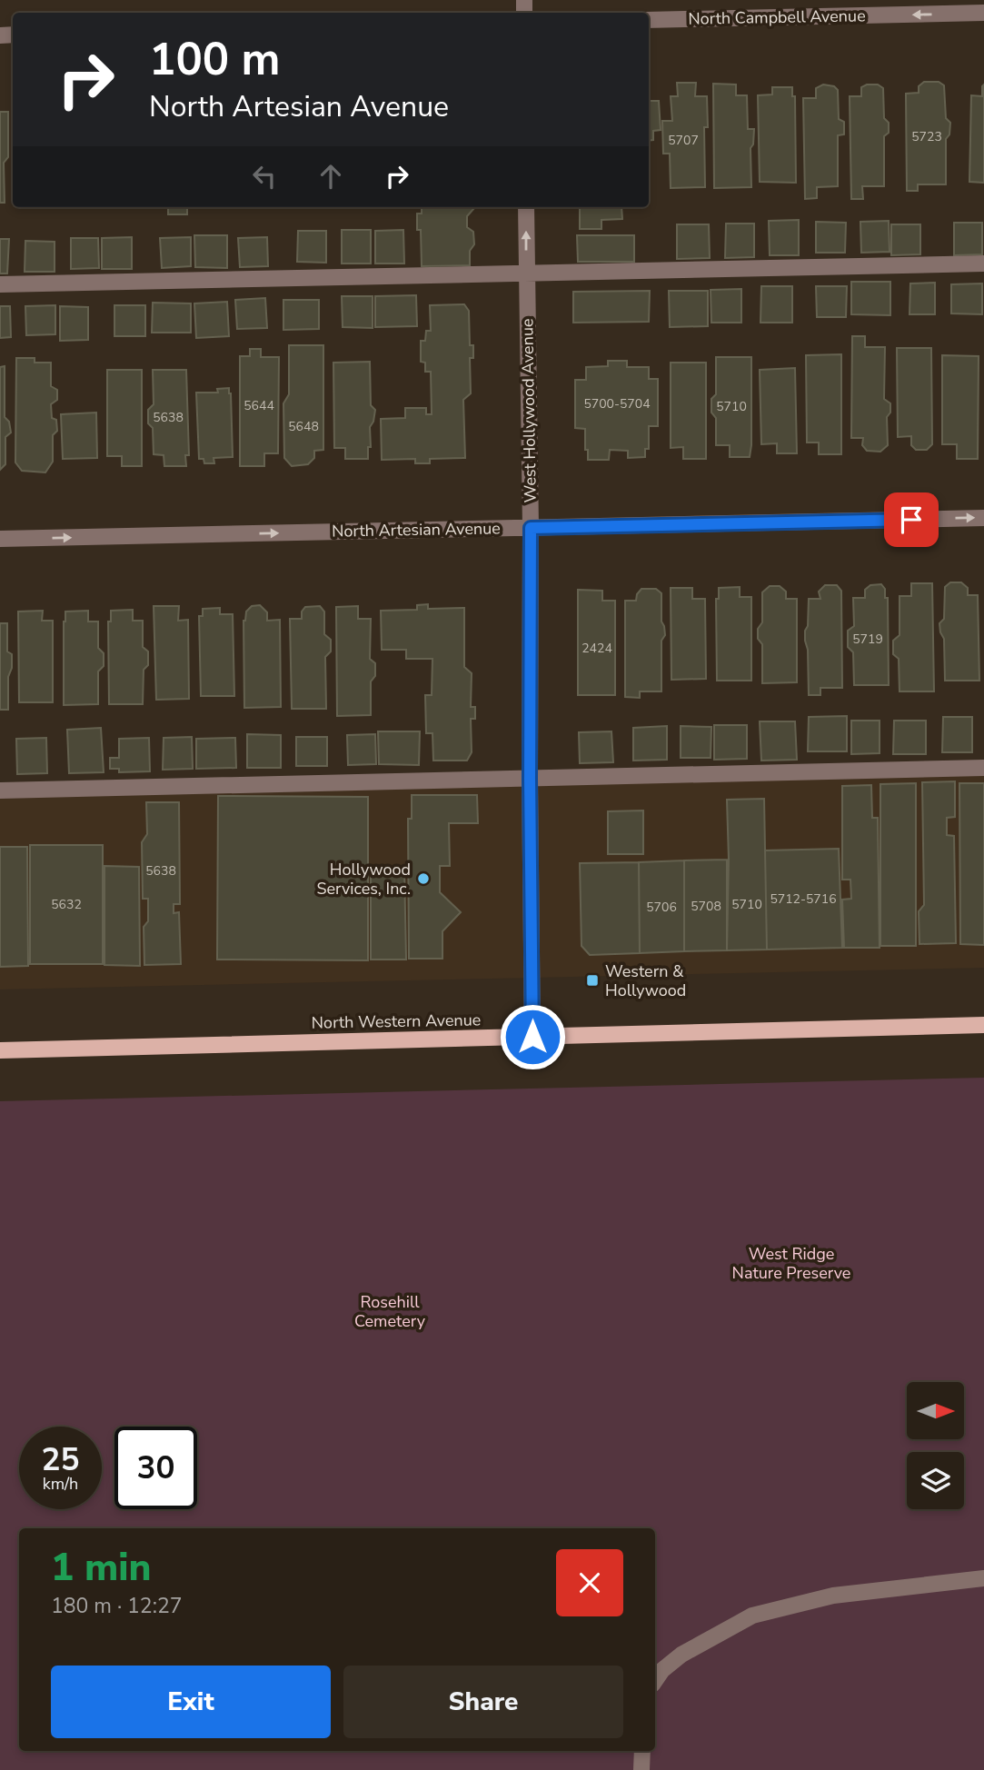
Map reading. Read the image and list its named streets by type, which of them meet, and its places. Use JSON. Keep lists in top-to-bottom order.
{
  "streets": {
    "main road": ["North Western Avenue"],
    "street": ["North Campbell Avenue", "West Hollywood Avenue", "North Artesian Avenue"]
  },
  "crossings": [
    ["West Hollywood Avenue", "North Artesian Avenue"],
    ["West Hollywood Avenue", "North Western Avenue"]
  ],
  "one_way": ["North Campbell Avenue", "North Artesian Avenue"],
  "parks": ["West Ridge Nature Preserve", "Rosehill Cemetery"],
  "places": {
    "other": ["Hollywood Services, Inc."],
    "transit": ["Western & Hollywood"]
  },
  "house_numbers": [
    "5723",
    "5707",
    "5700-5704",
    "5644",
    "5710",
    "5638",
    "5648",
    "5719",
    "2424",
    "5638",
    "5712-5716",
    "5632",
    "5710",
    "5708",
    "5706"
  ],
  "north": "right",
  "page": {
    "turn": ["100 m", "North Artesian Avenue"],
    "speed": "25 km/h",
    "limit": "30",
    "heading": ["1 min", "180 m · 12:27"],
    "buttons": ["Exit", "Share"]
  }
}
